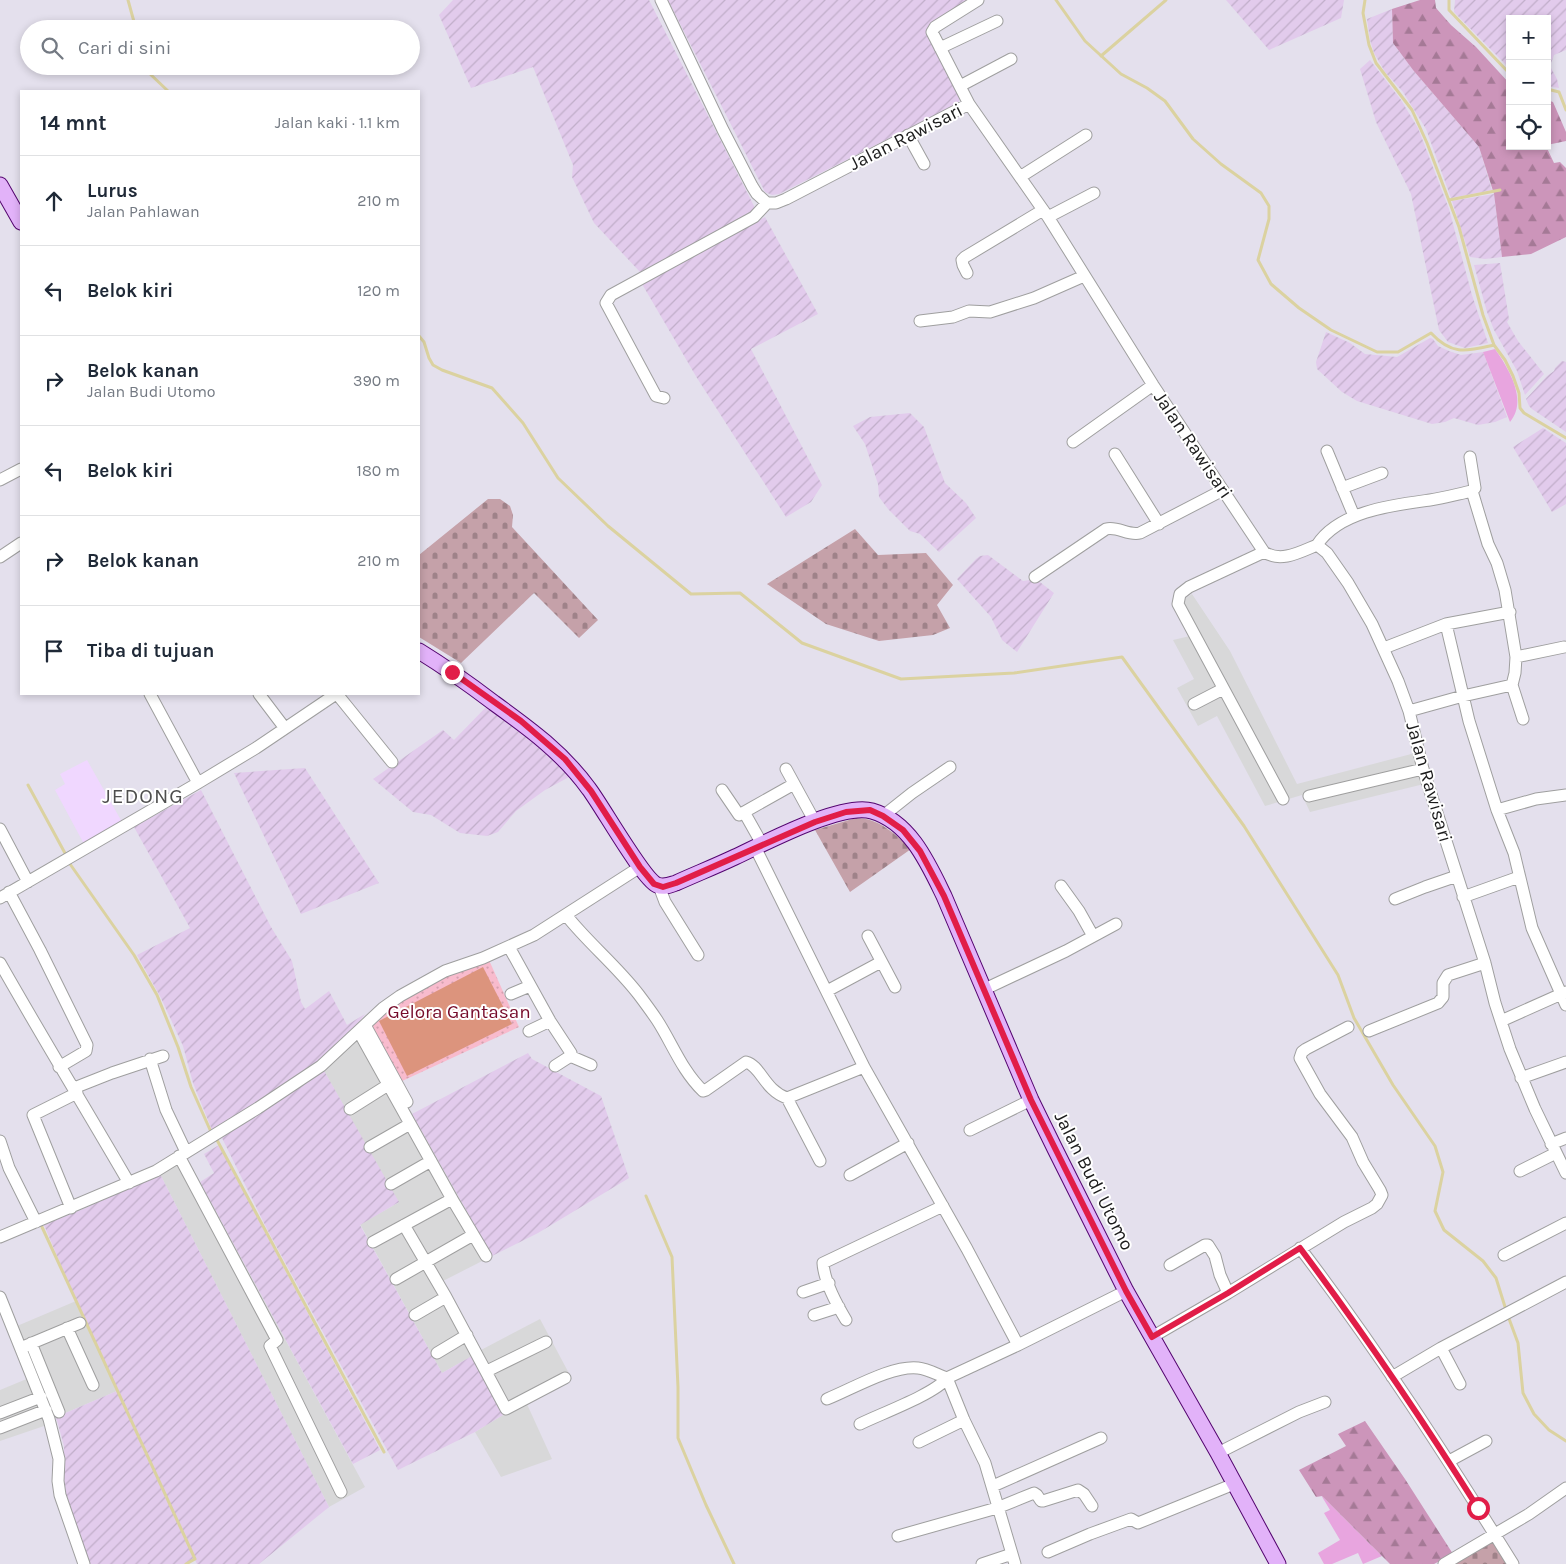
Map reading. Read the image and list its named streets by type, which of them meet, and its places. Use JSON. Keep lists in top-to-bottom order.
{
  "streets": {
    "street": ["Jalan Rawisari", "Jalan Budi Utomo"]
  },
  "districts": ["JEDONG"],
  "parks": ["Gelora Gantasan"],
  "page": {
    "map_buttons": ["+", "−"],
    "search": "Cari di sini",
    "heading": ["14 mnt", "Jalan kaki · 1.1 km"],
    "list": [
      ["Lurus", "Jalan Pahlawan", "210 m"],
      ["Belok kiri", "120 m"],
      ["Belok kanan", "Jalan Budi Utomo", "390 m"],
      ["Belok kiri", "180 m"],
      ["Belok kanan", "210 m"],
      "Tiba di tujuan"
    ]
  }
}
